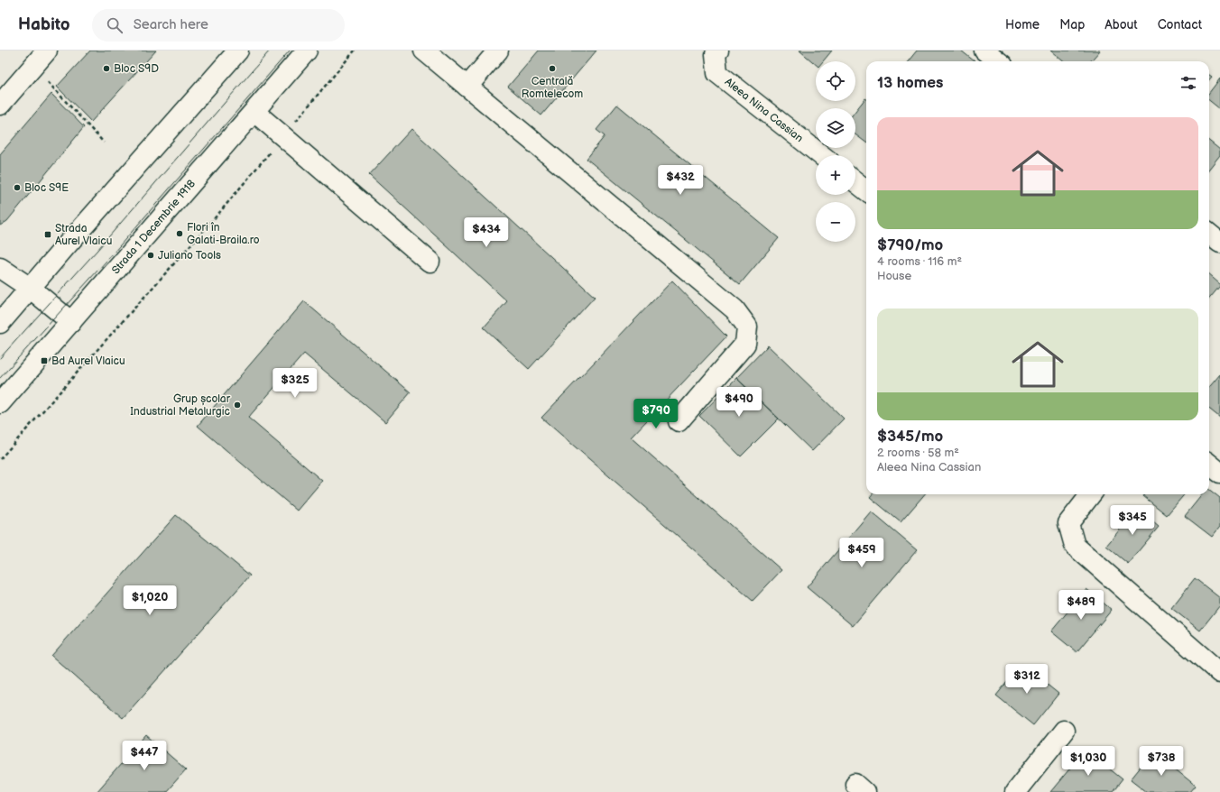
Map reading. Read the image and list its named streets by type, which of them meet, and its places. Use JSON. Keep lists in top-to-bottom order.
{
  "streets": {
    "main road": ["Aleea Nina Cassian", "Strada 1 Decembrie 1918"]
  },
  "places": {
    "other": [
      "Bloc S9D",
      "Centrală Romtelecom",
      "Bloc S9E",
      "Flori în Galati-Braila.ro",
      "Juliano Tools",
      "Grup școlar Industrial Metalurgic"
    ],
    "transit": ["Strada Aurel Vlaicu", "Bd Aurel Vlaicu"]
  },
  "page": {
    "header": "Habito",
    "search": "Search here",
    "nav": [
      "Home",
      "Map",
      "About",
      "Contact"
    ],
    "map_buttons": ["+", "−"],
    "heading": "13 homes",
    "list": [
      {
        "name": "$790/mo",
        "note": "4 rooms · 116 m² · House"
      },
      {
        "name": "$345/mo",
        "note": "2 rooms · 58 m² · Aleea Nina Cassian"
      }
    ],
    "price": [
      "$432",
      "$434",
      "$325",
      "$490",
      "$790",
      "$345",
      "$459",
      "$1,020",
      "$489",
      "$312",
      "$447",
      "$1,030",
      "$738"
    ]
  }
}
